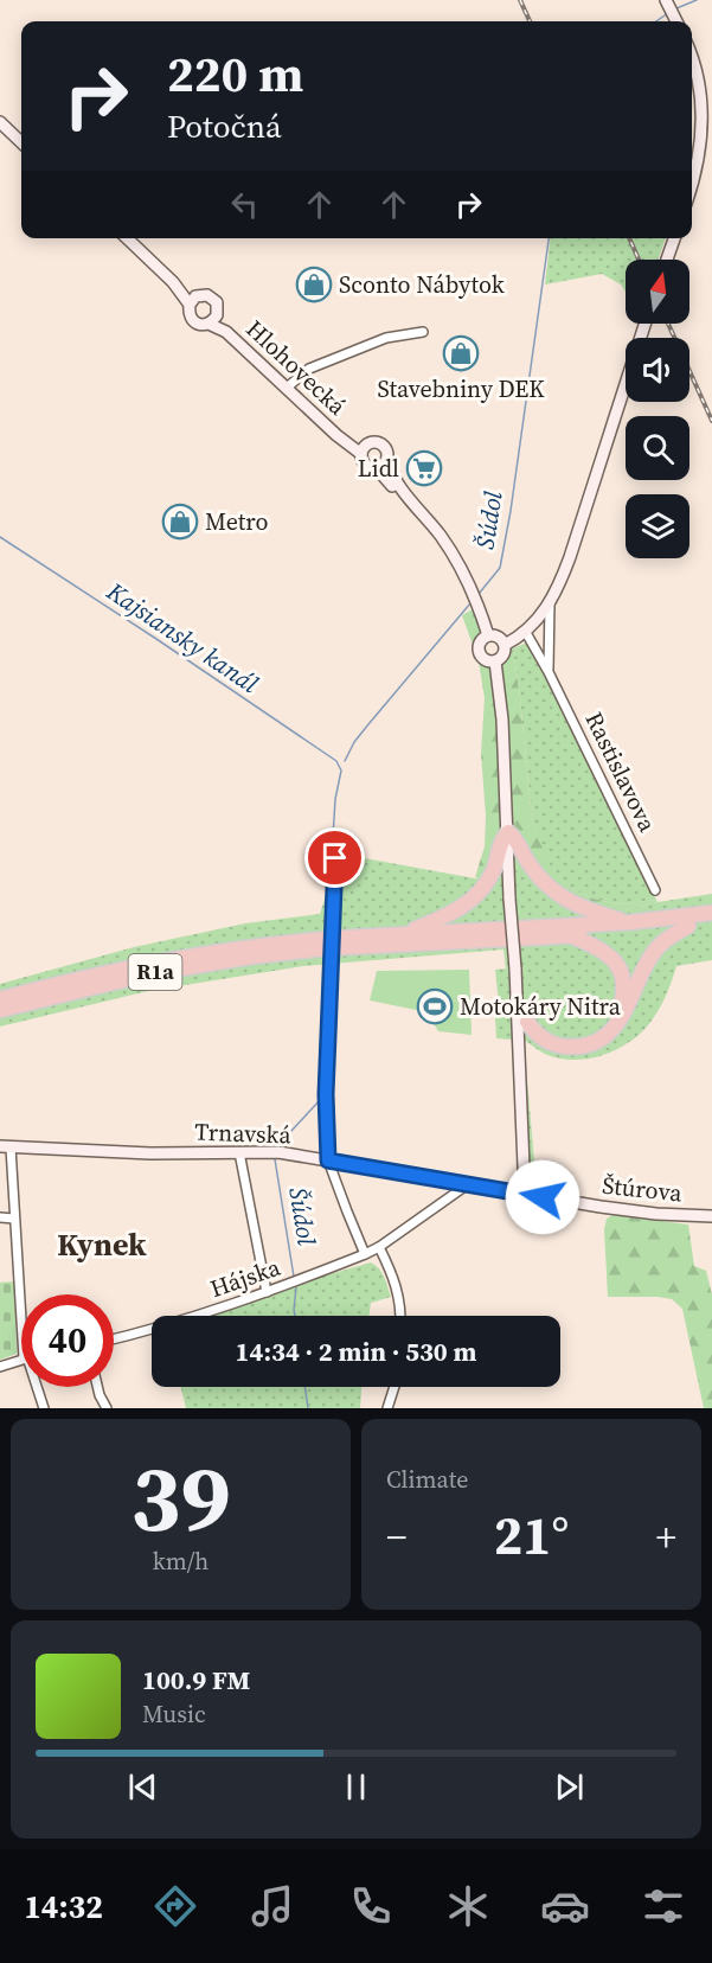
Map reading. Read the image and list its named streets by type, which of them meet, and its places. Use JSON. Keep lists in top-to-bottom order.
{
  "streets": {
    "highway": ["R1a"],
    "street": [
      "Hlohovecká",
      "Rastislavova",
      "Trnavská",
      "Štúrova",
      "Hájska"
    ]
  },
  "crossings": [
    ["Trnavská", "Štúrova"],
    ["Trnavská", "Hájska"]
  ],
  "districts": ["Kynek"],
  "water": ["Šúdol", "Kajsiansky kanál"],
  "places": {
    "shop": ["Sconto Nábytok", "Stavebniny DEK", "Metro"],
    "supermarket": ["Lidl"],
    "sports": ["Motokáry Nitra"]
  },
  "north": "top",
  "page": {
    "turn": ["220 m", "Potočná"],
    "limit": "40",
    "trip": "14:34 · 2 min · 530 m",
    "tile": [
      ["39", "km/h"],
      "Climate"
    ],
    "heat": ["−", "21°", "+"],
    "song": ["100.9 FM", "Music"],
    "tabs": "14:32"
  }
}
